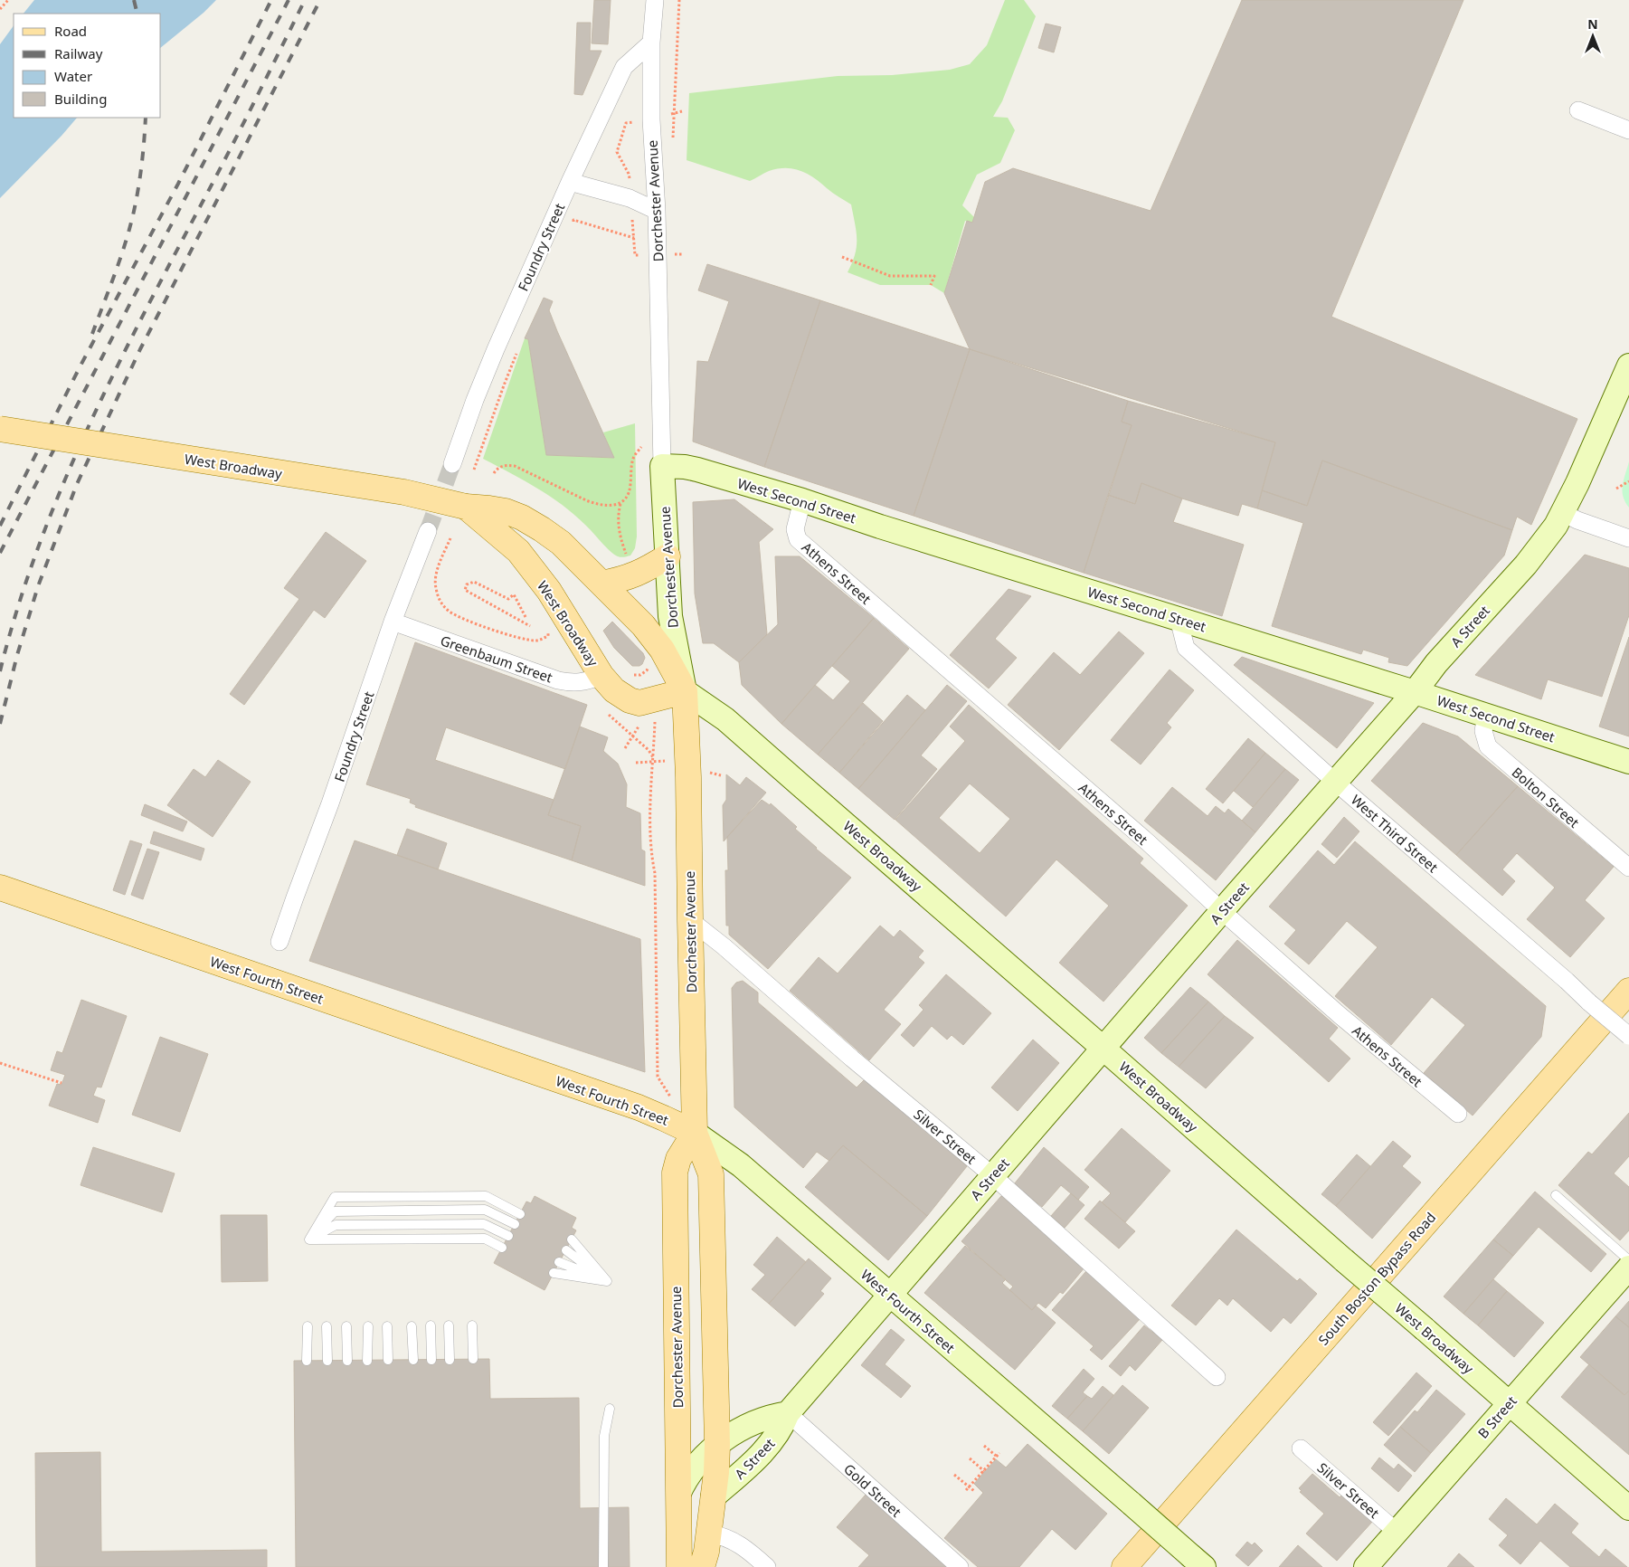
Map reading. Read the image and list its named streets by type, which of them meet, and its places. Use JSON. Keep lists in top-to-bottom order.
{
  "streets": {
    "main road": [
      "Dorchester Avenue",
      "West Broadway",
      "West Second Street",
      "A Street",
      "West Fourth Street",
      "South Boston Bypass Road",
      "B Street"
    ],
    "street": [
      "Foundry Street",
      "Athens Street",
      "Greenbaum Street",
      "Bolton Street",
      "West Third Street",
      "Silver Street",
      "Gold Street"
    ]
  },
  "crossings": [
    ["Dorchester Avenue", "Foundry Street"],
    ["Dorchester Avenue", "West Broadway"],
    ["Dorchester Avenue", "West Second Street"],
    ["Dorchester Avenue", "A Street"],
    ["Dorchester Avenue", "West Fourth Street"],
    ["Dorchester Avenue", "Silver Street"],
    ["Foundry Street", "Greenbaum Street"],
    ["West Broadway", "A Street"],
    ["West Broadway", "Greenbaum Street"],
    ["West Broadway", "B Street"],
    ["West Second Street", "Athens Street"],
    ["West Second Street", "A Street"],
    ["West Second Street", "Bolton Street"],
    ["West Second Street", "West Third Street"],
    ["Athens Street", "A Street"],
    ["A Street", "West Third Street"],
    ["A Street", "West Fourth Street"],
    ["A Street", "Silver Street"],
    ["A Street", "Gold Street"],
    ["Silver Street", "B Street"]
  ],
  "legend": [
    "Road",
    "Railway",
    "Water",
    "Building"
  ],
  "north": "top"
}
